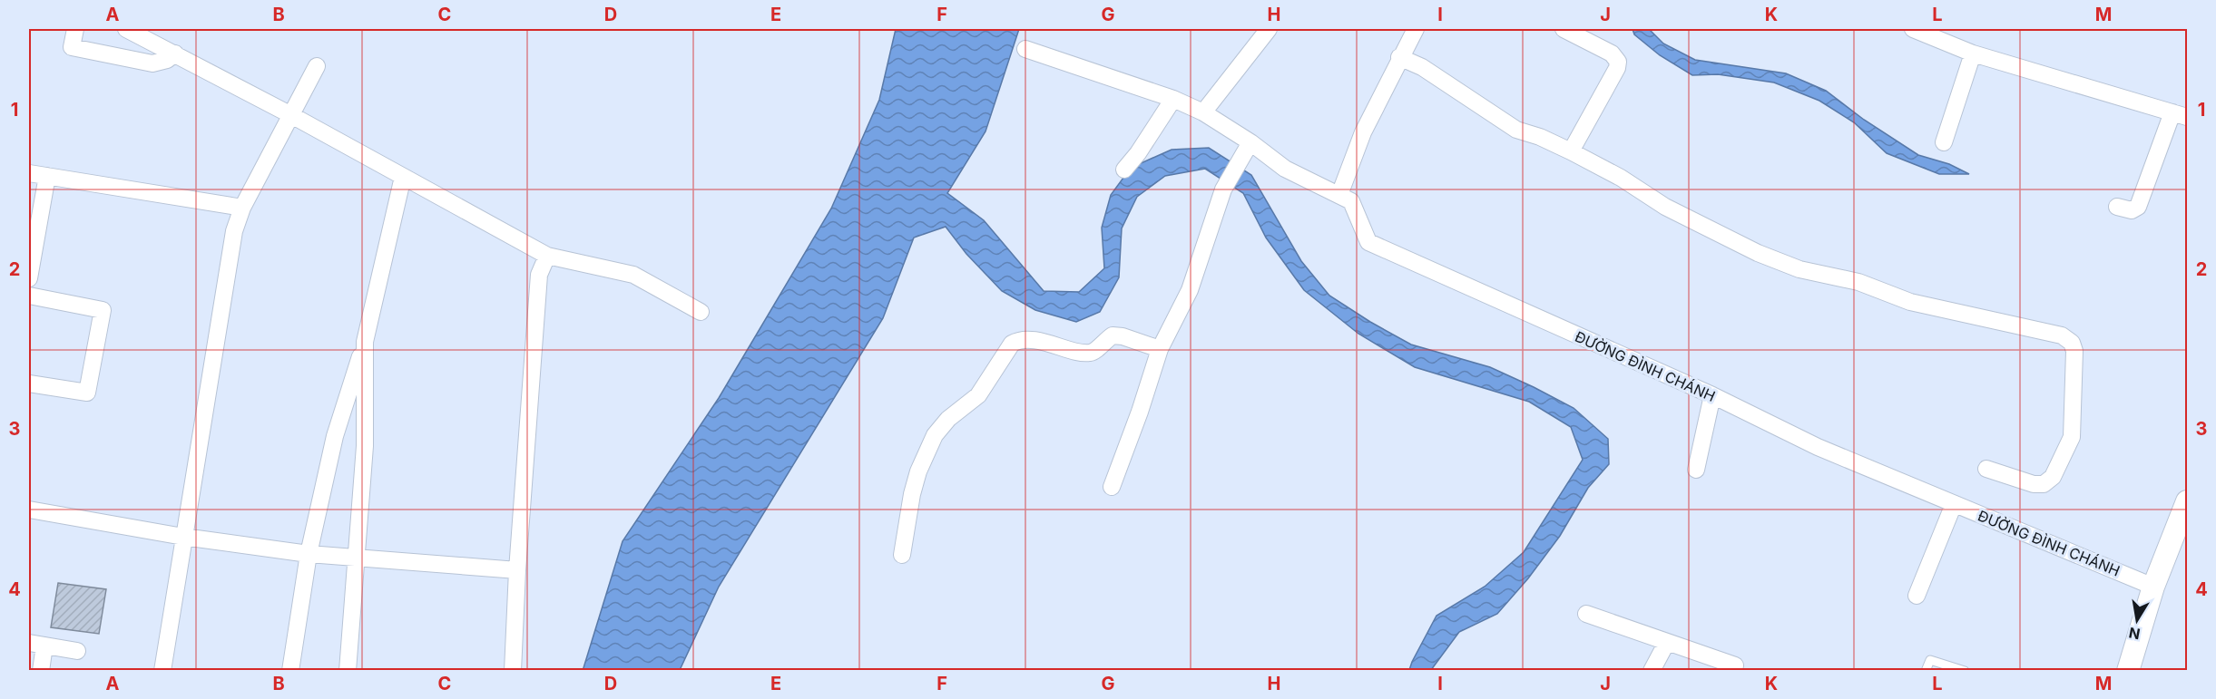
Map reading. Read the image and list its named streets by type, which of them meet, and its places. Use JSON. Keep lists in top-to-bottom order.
{
  "streets": {
    "street": ["ĐƯỜNG ĐÌNH CHÁNH"]
  },
  "north": "bottom",
  "grid": {
    "columns": [
      "A",
      "B",
      "C",
      "D",
      "E",
      "F",
      "G",
      "H",
      "I",
      "J",
      "K",
      "L",
      "M"
    ],
    "rows": [
      "1",
      "2",
      "3",
      "4"
    ]
  }
}
